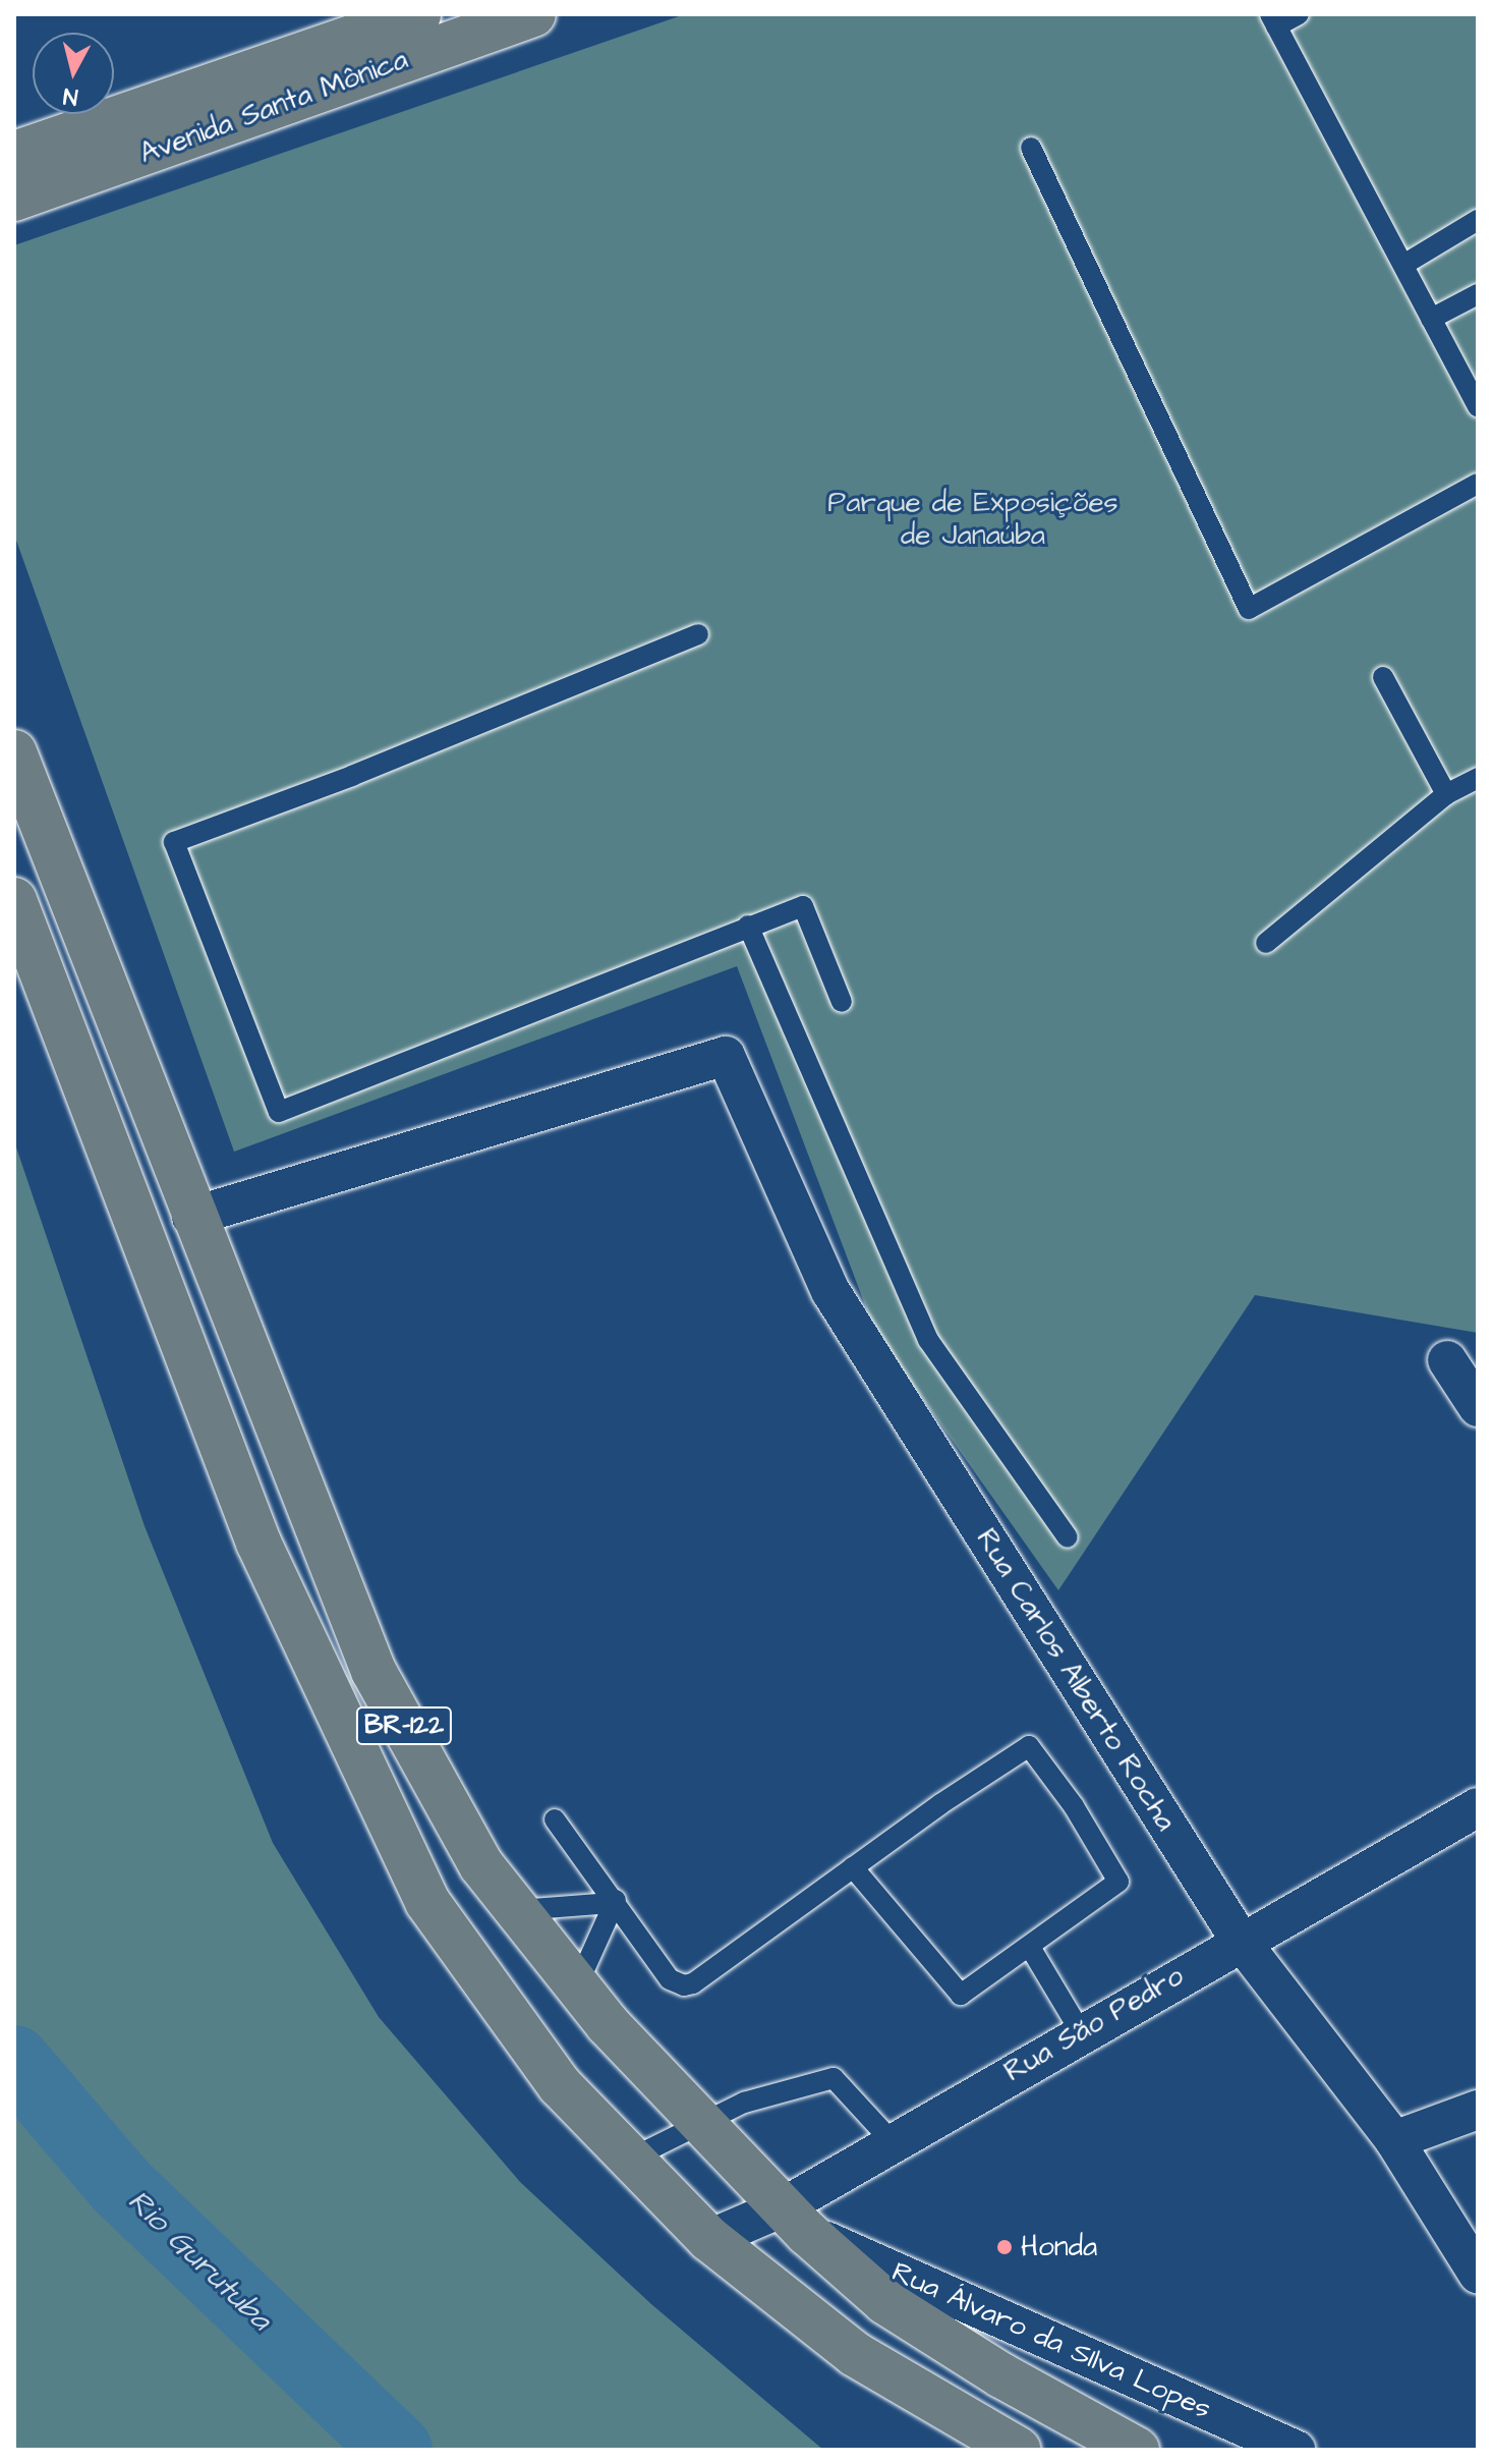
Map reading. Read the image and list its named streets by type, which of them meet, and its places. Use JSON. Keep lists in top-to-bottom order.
{
  "streets": {
    "main road": ["Avenida Santa Mônica", "BR-122"],
    "street": ["Rua Carlos Alberto Rocha", "Rua São Pedro", "Rua Álvaro da SIlva Lopes"]
  },
  "crossings": [
    ["Rua Carlos Alberto Rocha", "BR-122"],
    ["Rua Carlos Alberto Rocha", "Rua São Pedro"],
    ["BR-122", "Rua São Pedro"],
    ["BR-122", "Rua Álvaro da SIlva Lopes"],
    ["Rua São Pedro", "Rua Álvaro da SIlva Lopes"]
  ],
  "water": ["Rio Gurutuba"],
  "parks": ["Parque de Exposições de Janaúba"],
  "places": ["Honda"],
  "north": "bottom"
}
